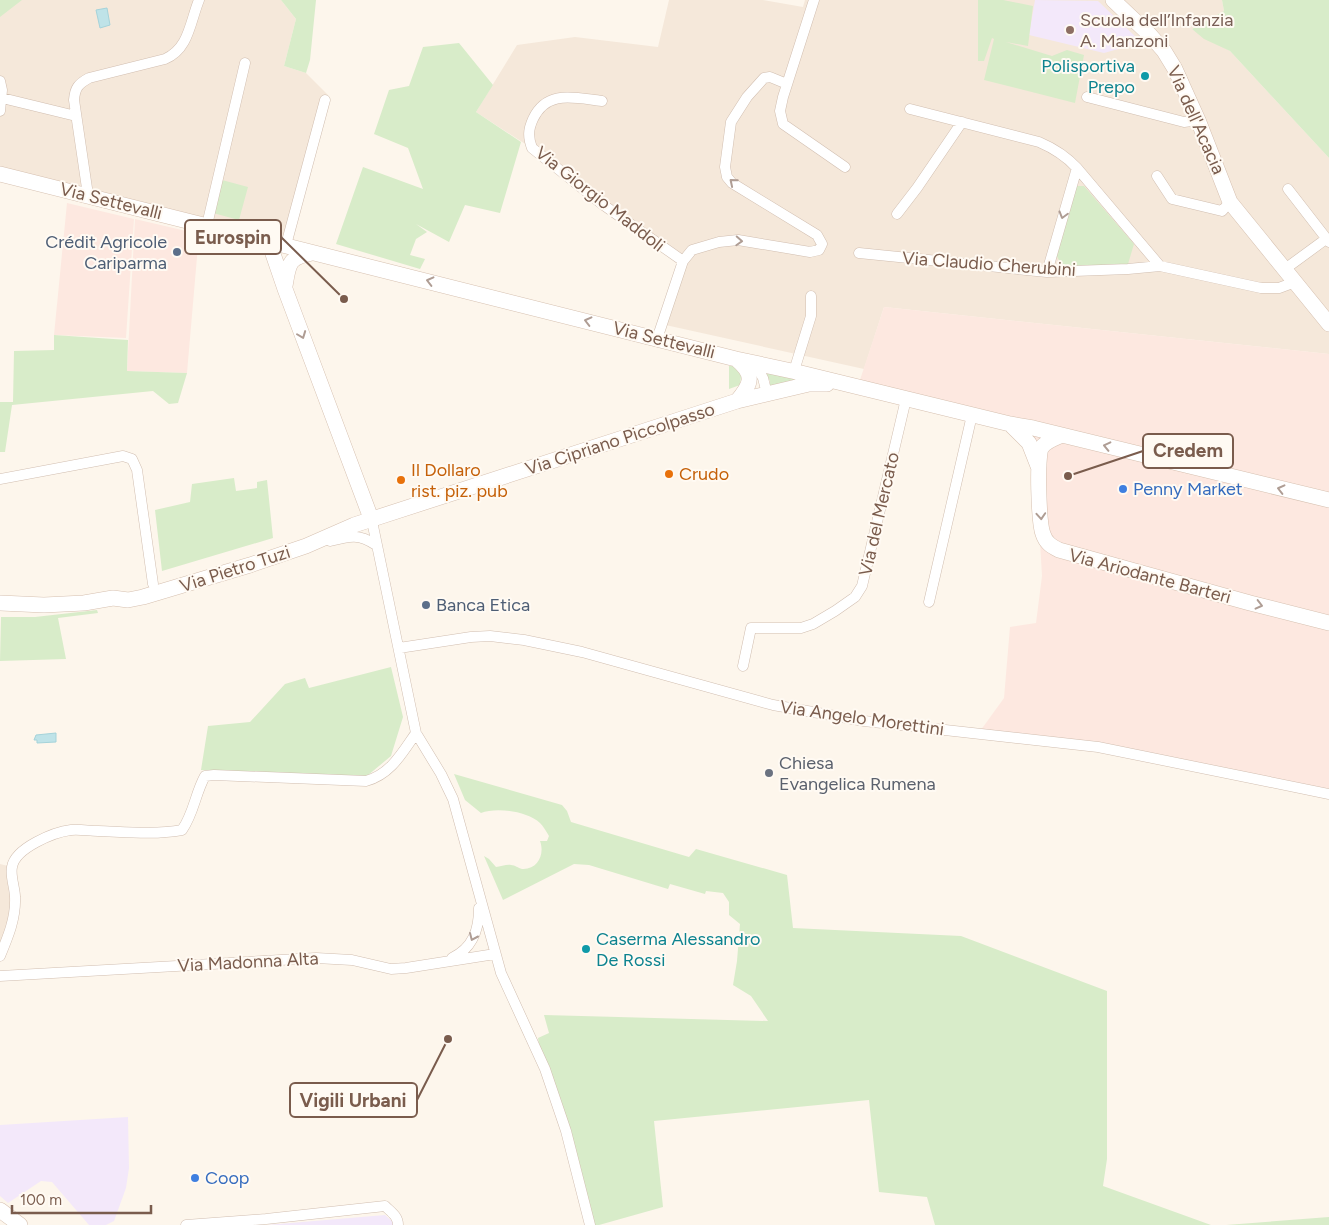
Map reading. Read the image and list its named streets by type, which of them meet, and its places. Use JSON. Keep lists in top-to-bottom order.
{
  "streets": {
    "main road": [
      "Via dell'Acacia",
      "Via Settevalli",
      "Via Cipriano Piccolpasso",
      "Via Pietro Tuzi",
      "Via Ariodante Barteri"
    ],
    "street": [
      "Via Giorgio Maddoli",
      "Via Claudio Cherubini",
      "Via del Mercato",
      "Via Angelo Morettini",
      "Via Madonna Alta"
    ]
  },
  "crossings": [
    ["Via dell'Acacia", "Via Claudio Cherubini"],
    ["Via Settevalli", "Via Cipriano Piccolpasso"],
    ["Via Settevalli", "Via del Mercato"],
    ["Via Cipriano Piccolpasso", "Via Pietro Tuzi"]
  ],
  "one_way": ["Via Settevalli", "Via Ariodante Barteri"],
  "places": [
    "Scuola dell’Infanzia A. Manzoni",
    "Polisportiva Prepo",
    "Crédit Agricole Cariparma",
    "Eurospin",
    "Crudo",
    "Credem",
    "Il Dollaro rist. piz. pub",
    "Penny Market",
    "Banca Etica",
    "Chiesa Evangelica Rumena",
    "Caserma Alessandro De Rossi",
    "Vigili Urbani",
    "Coop"
  ],
  "scale_bar": "100 m"
}
